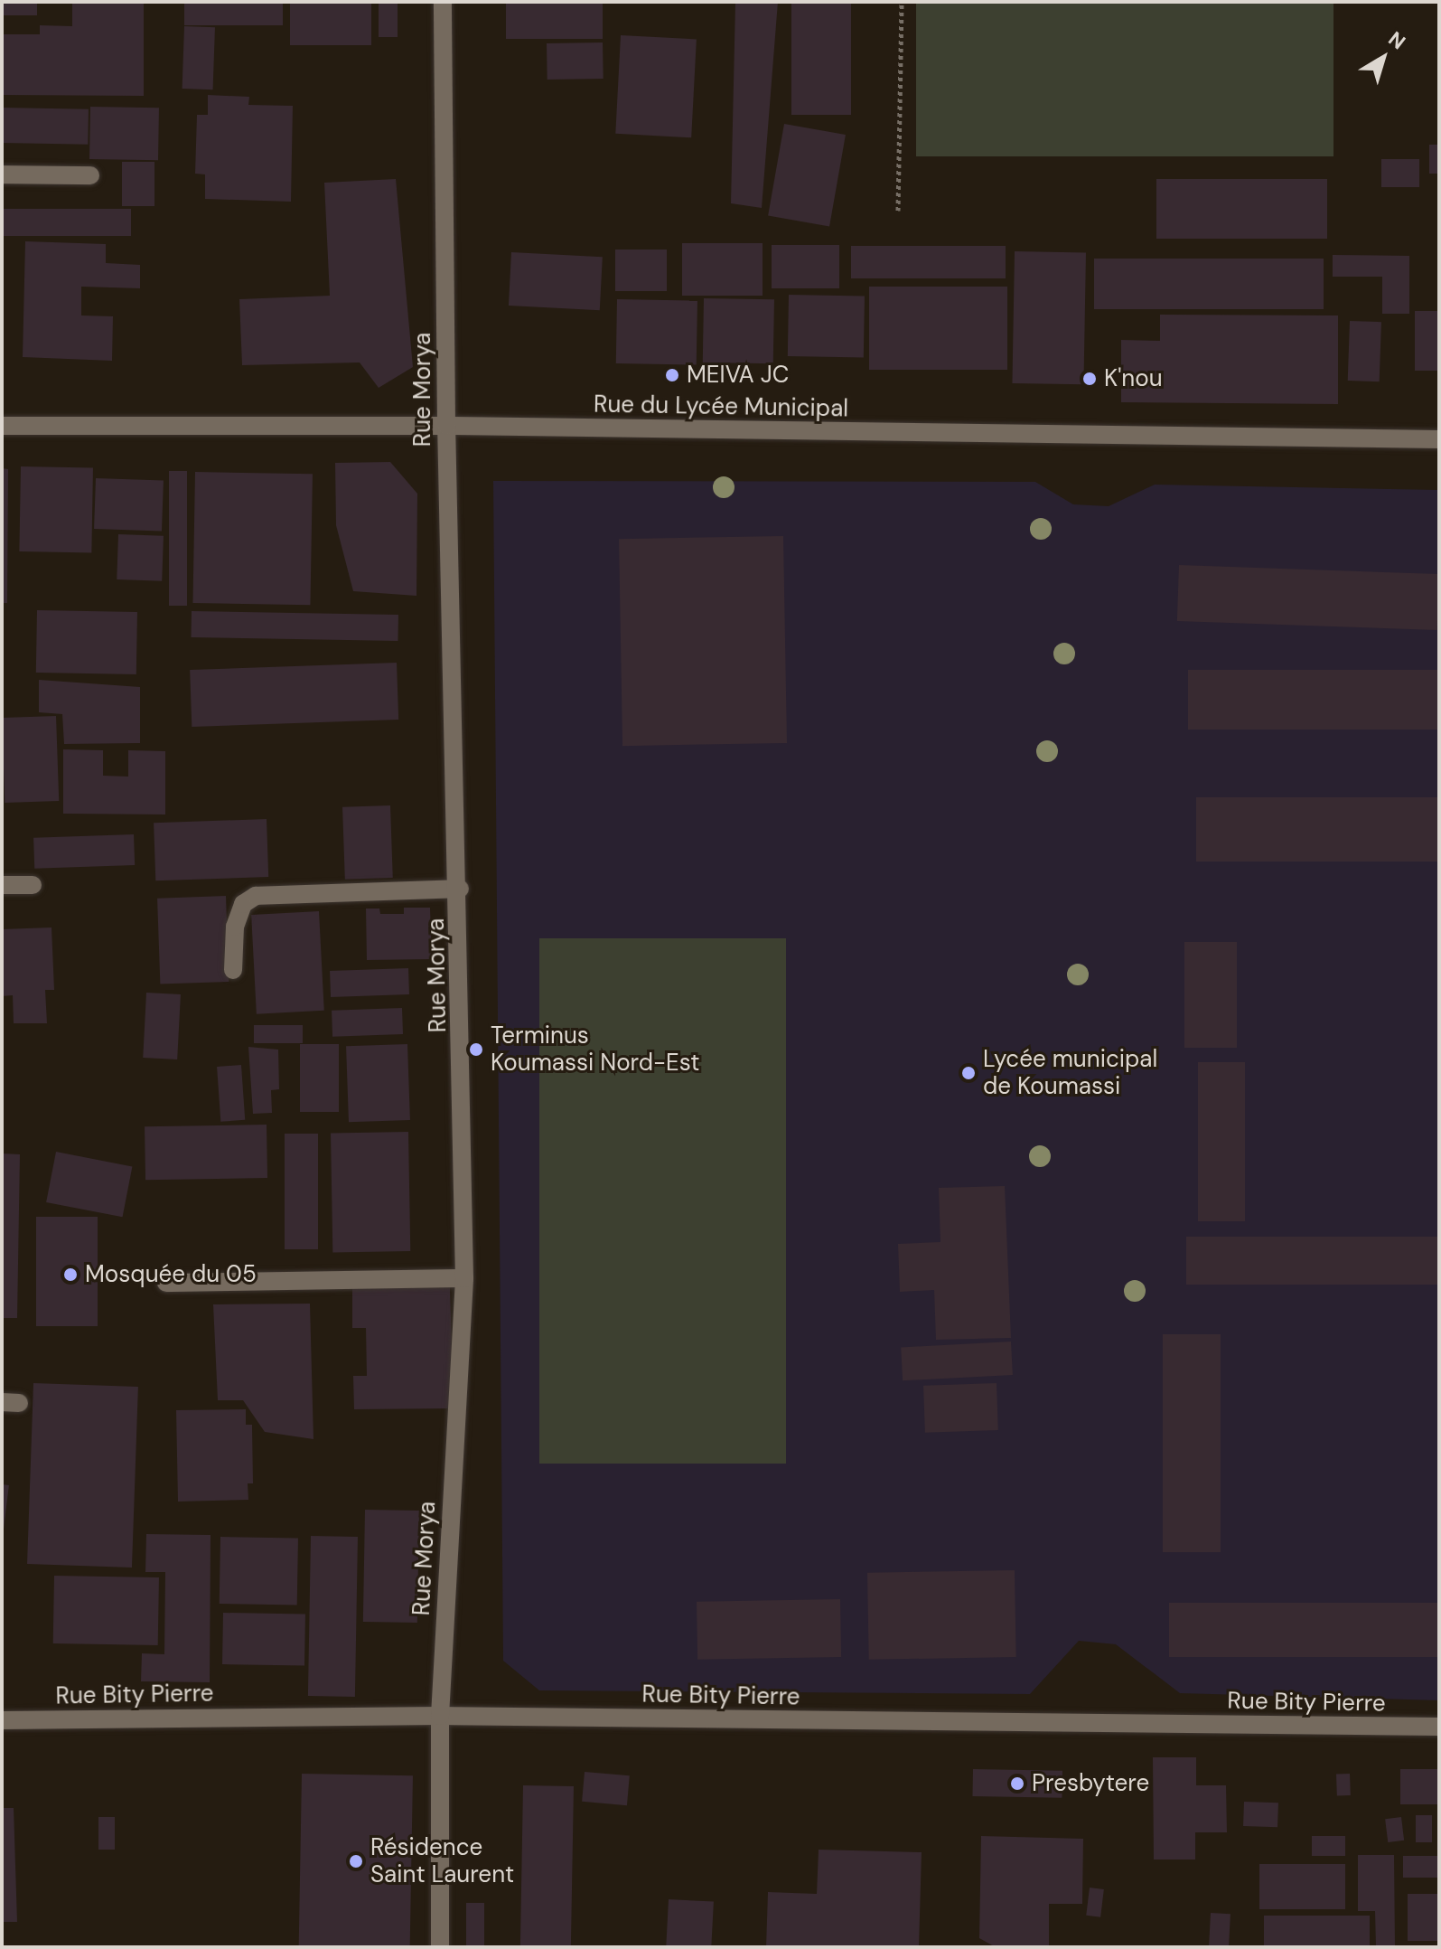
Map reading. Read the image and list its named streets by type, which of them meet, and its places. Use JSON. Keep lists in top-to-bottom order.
{
  "streets": {
    "street": ["Rue Morya", "Rue du Lycée Municipal", "Rue Bity Pierre"]
  },
  "crossings": [
    ["Rue Morya", "Rue du Lycée Municipal"],
    ["Rue Morya", "Rue Bity Pierre"]
  ],
  "places": [
    "MEIVA JC",
    "K'nou",
    "Terminus Koumassi Nord-Est",
    "Lycée municipal de Koumassi",
    "Mosquée du 05",
    "Presbytere",
    "Résidence Saint Laurent"
  ],
  "north": "top right"
}
